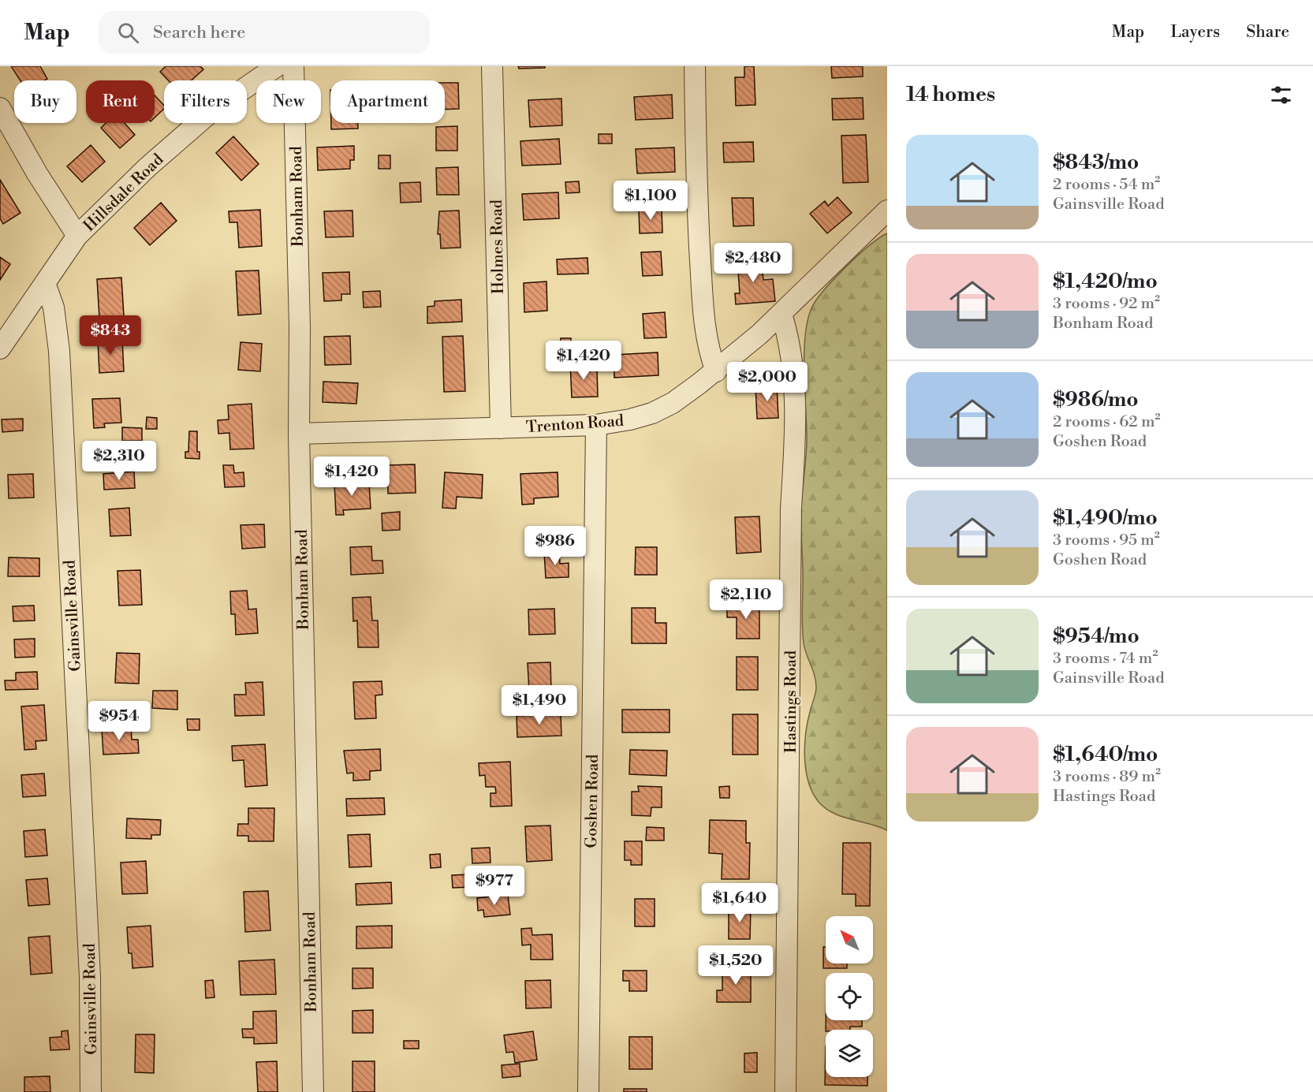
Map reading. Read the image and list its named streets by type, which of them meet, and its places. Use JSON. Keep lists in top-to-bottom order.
{
  "streets": {
    "street": [
      "Hillsdale Road",
      "Bonham Road",
      "Holmes Road",
      "Trenton Road",
      "Gainsville Road",
      "Hastings Road",
      "Goshen Road"
    ]
  },
  "crossings": [
    ["Hillsdale Road", "Gainsville Road"],
    ["Bonham Road", "Trenton Road"],
    ["Holmes Road", "Trenton Road"],
    ["Trenton Road", "Hastings Road"],
    ["Trenton Road", "Goshen Road"]
  ],
  "north": "top left",
  "page": {
    "header": "Map",
    "search": "Search here",
    "nav": ["Map", "Layers", "Share"],
    "heading": "14 homes",
    "chip": [
      "Buy",
      "Rent",
      "Filters",
      "New",
      "Apartment"
    ],
    "list": [
      {
        "name": "$843/mo",
        "note": "2 rooms · 54 m² · Gainsville Road"
      },
      {
        "name": "$1,420/mo",
        "note": "3 rooms · 92 m² · Bonham Road"
      },
      {
        "name": "$986/mo",
        "note": "2 rooms · 62 m² · Goshen Road"
      },
      {
        "name": "$1,490/mo",
        "note": "3 rooms · 95 m² · Goshen Road"
      },
      {
        "name": "$954/mo",
        "note": "3 rooms · 74 m² · Gainsville Road"
      },
      {
        "name": "$1,640/mo",
        "note": "3 rooms · 89 m² · Hastings Road"
      }
    ],
    "price": [
      "$1,100",
      "$2,480",
      "$843",
      "$1,420",
      "$2,000",
      "$2,310",
      "$1,420",
      "$986",
      "$2,110",
      "$1,490",
      "$954",
      "$977",
      "$1,640",
      "$1,520"
    ]
  }
}
